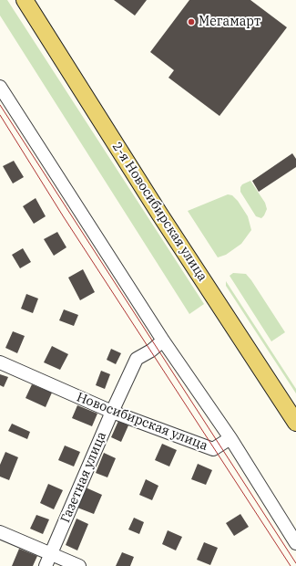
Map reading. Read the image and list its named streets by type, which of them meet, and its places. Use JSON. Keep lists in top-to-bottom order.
{
  "streets": {
    "main road": ["2-я Новосибирская улица"],
    "street": ["Новосибирская улица", "Газетная улица"]
  },
  "crossings": [
    ["Новосибирская улица", "Газетная улица"]
  ],
  "places": ["Мегамарт"]
}
